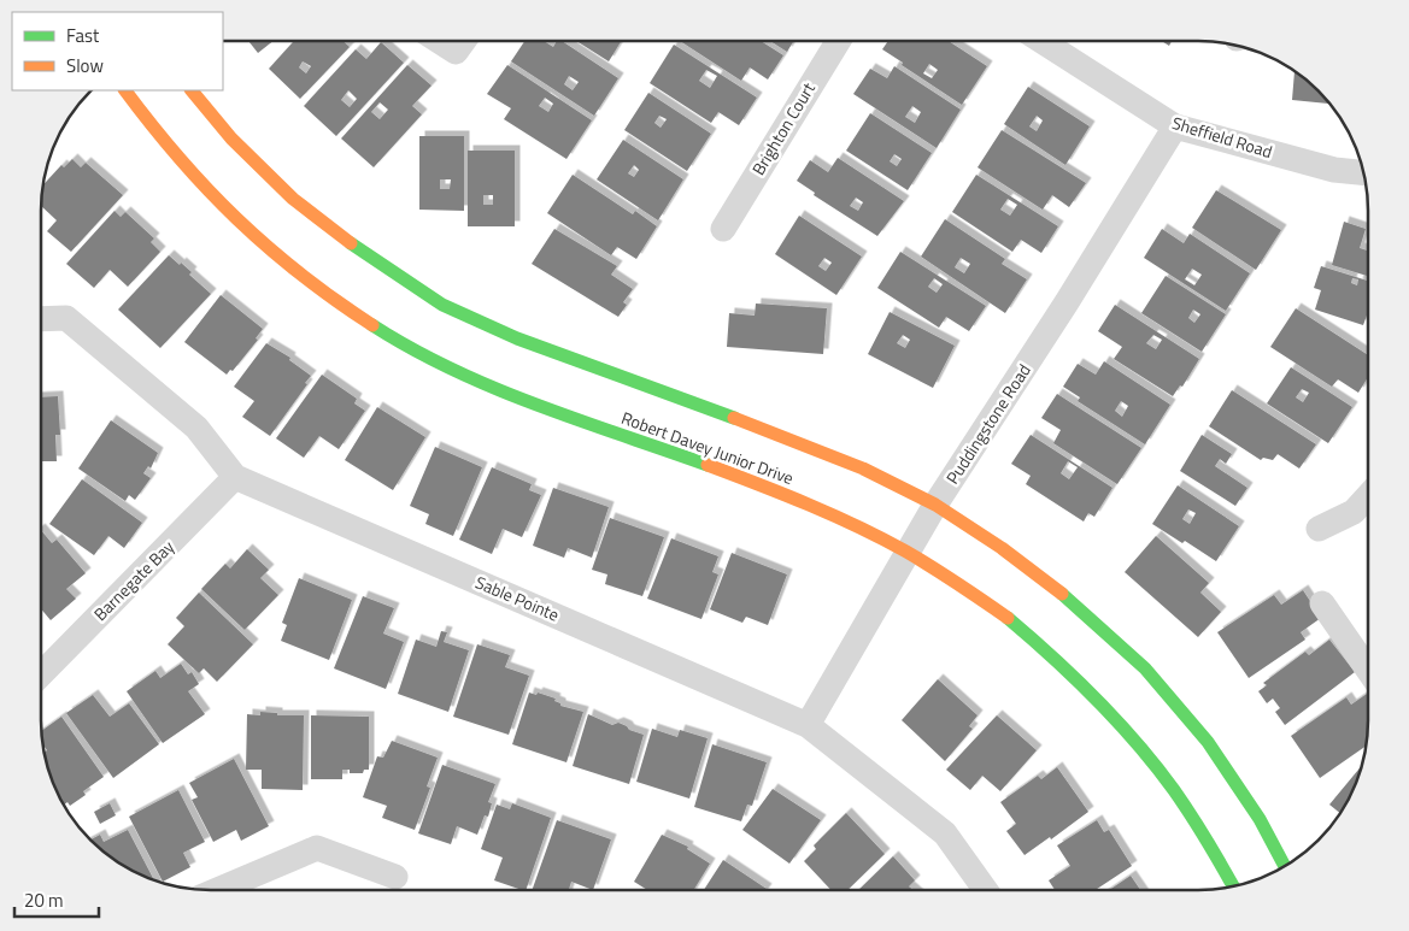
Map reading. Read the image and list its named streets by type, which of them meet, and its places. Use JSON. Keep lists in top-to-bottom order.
{
  "streets": {
    "main road": ["Robert Davey Junior Drive"],
    "street": [
      "Brighton Court",
      "Sheffield Road",
      "Puddingstone Road",
      "Barnegate Bay",
      "Sable Pointe"
    ]
  },
  "crossings": [
    ["Sheffield Road", "Puddingstone Road"],
    ["Puddingstone Road", "Robert Davey Junior Drive"],
    ["Puddingstone Road", "Sable Pointe"],
    ["Barnegate Bay", "Sable Pointe"]
  ],
  "legend": ["Fast", "Slow"],
  "scale_bar": "20 m"
}
